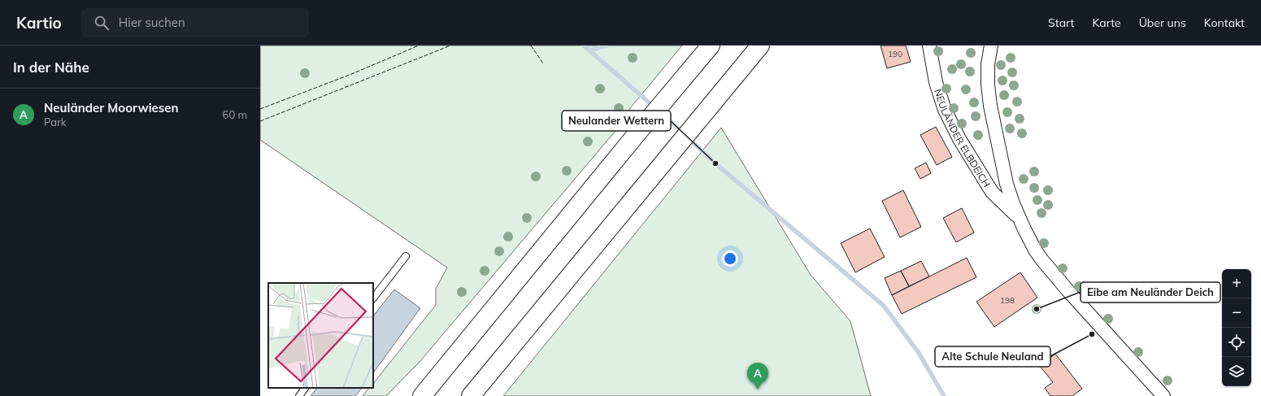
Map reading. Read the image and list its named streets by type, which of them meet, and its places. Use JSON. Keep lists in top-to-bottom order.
{
  "streets": {
    "street": ["NEULÄNDER ELBDEICH"]
  },
  "places": ["Neulander Wettern", "Eibe am Neuländer Deich", "Alte Schule Neuland"],
  "house_numbers": ["190", "198"],
  "page": {
    "header": "Kartio",
    "search": "Hier suchen",
    "nav": [
      "Start",
      "Karte",
      "Über uns",
      "Kontakt"
    ],
    "heading": "In der Nähe",
    "list": [
      {
        "mark": "A",
        "name": "Neuländer Moorwiesen",
        "note": "Park",
        "value": "60 m"
      }
    ],
    "map_buttons": ["+", "−"],
    "pins": "A"
  }
}
